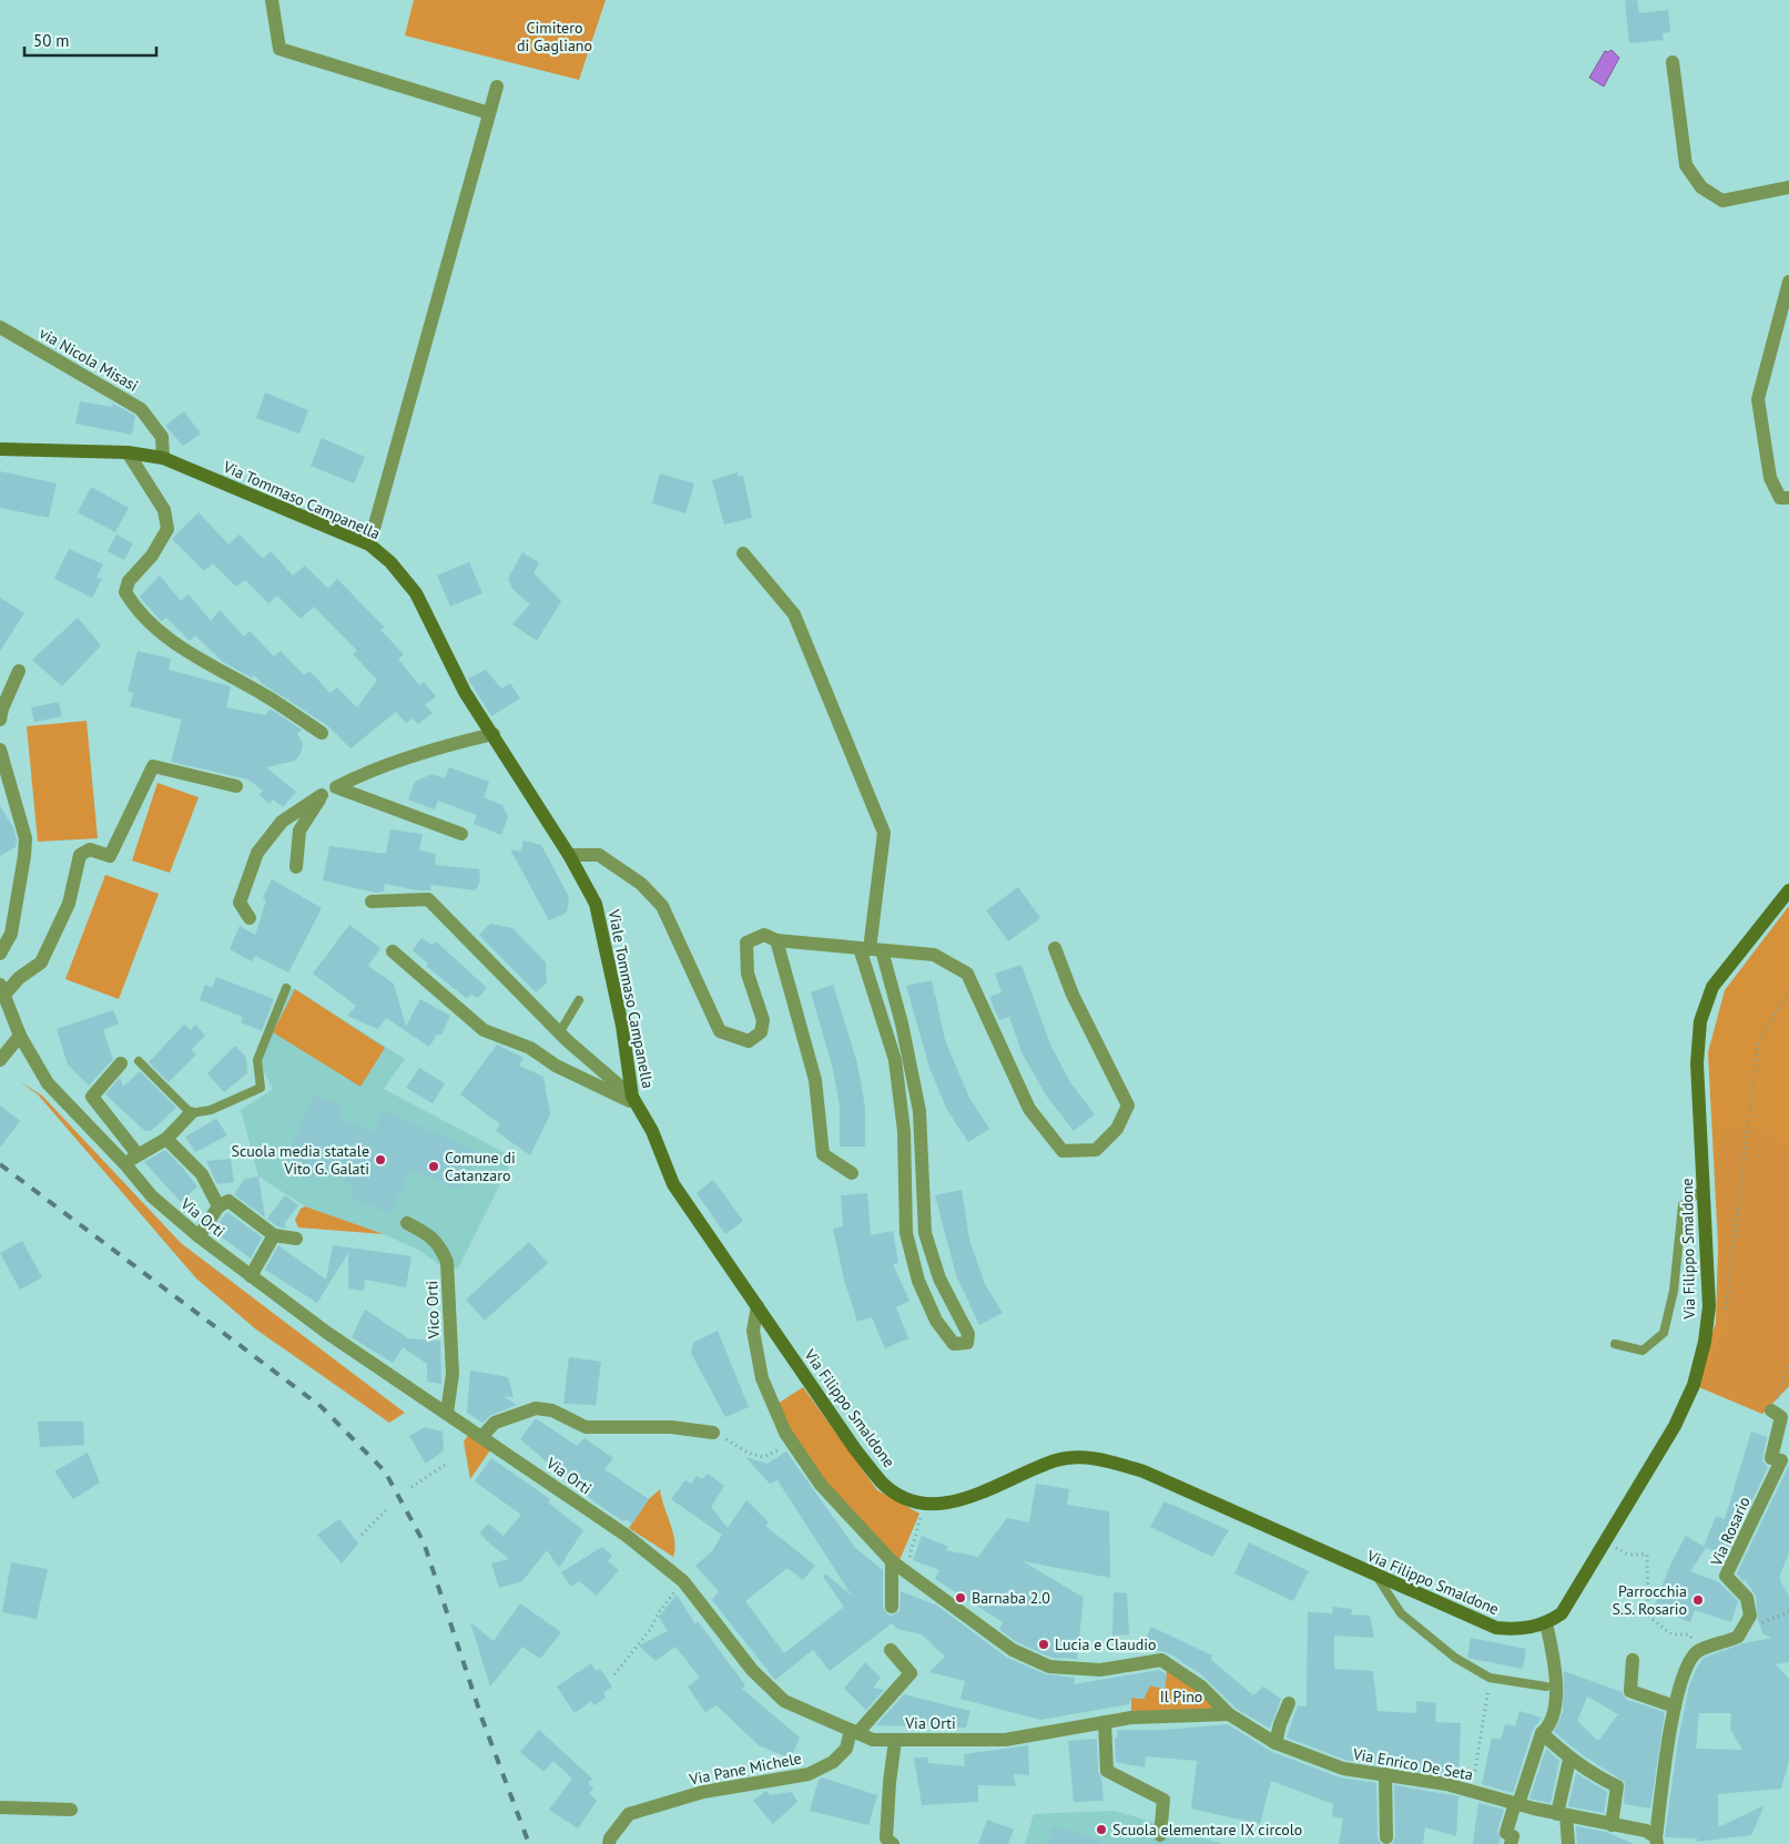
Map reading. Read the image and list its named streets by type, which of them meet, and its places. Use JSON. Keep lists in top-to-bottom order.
{
  "streets": {
    "street": [
      "via Nicola Misasi",
      "Via Tommaso Campanella",
      "Viale Tommaso Campanella",
      "Via Orti",
      "Via Filippo Smaldone",
      "Vico Orti",
      "Via Rosario",
      "Via Enrico De Seta",
      "Via Pane Michele"
    ]
  },
  "crossings": [
    ["via Nicola Misasi", "Via Tommaso Campanella"],
    ["Via Tommaso Campanella", "Viale Tommaso Campanella"],
    ["Viale Tommaso Campanella", "Via Filippo Smaldone"],
    ["Via Orti", "Vico Orti"],
    ["Via Orti", "Via Enrico De Seta"],
    ["Via Orti", "Via Pane Michele"]
  ],
  "parks": ["Cimitero di Gagliano", "Il Pino"],
  "places": [
    "Scuola media statale Vito G. Galati",
    "Comune di Catanzaro",
    "Barnaba 2.0",
    "Parrocchia S.S. Rosario",
    "Lucia e Claudio",
    "Scuola elementare IX circolo"
  ],
  "scale_bar": "50 m"
}
